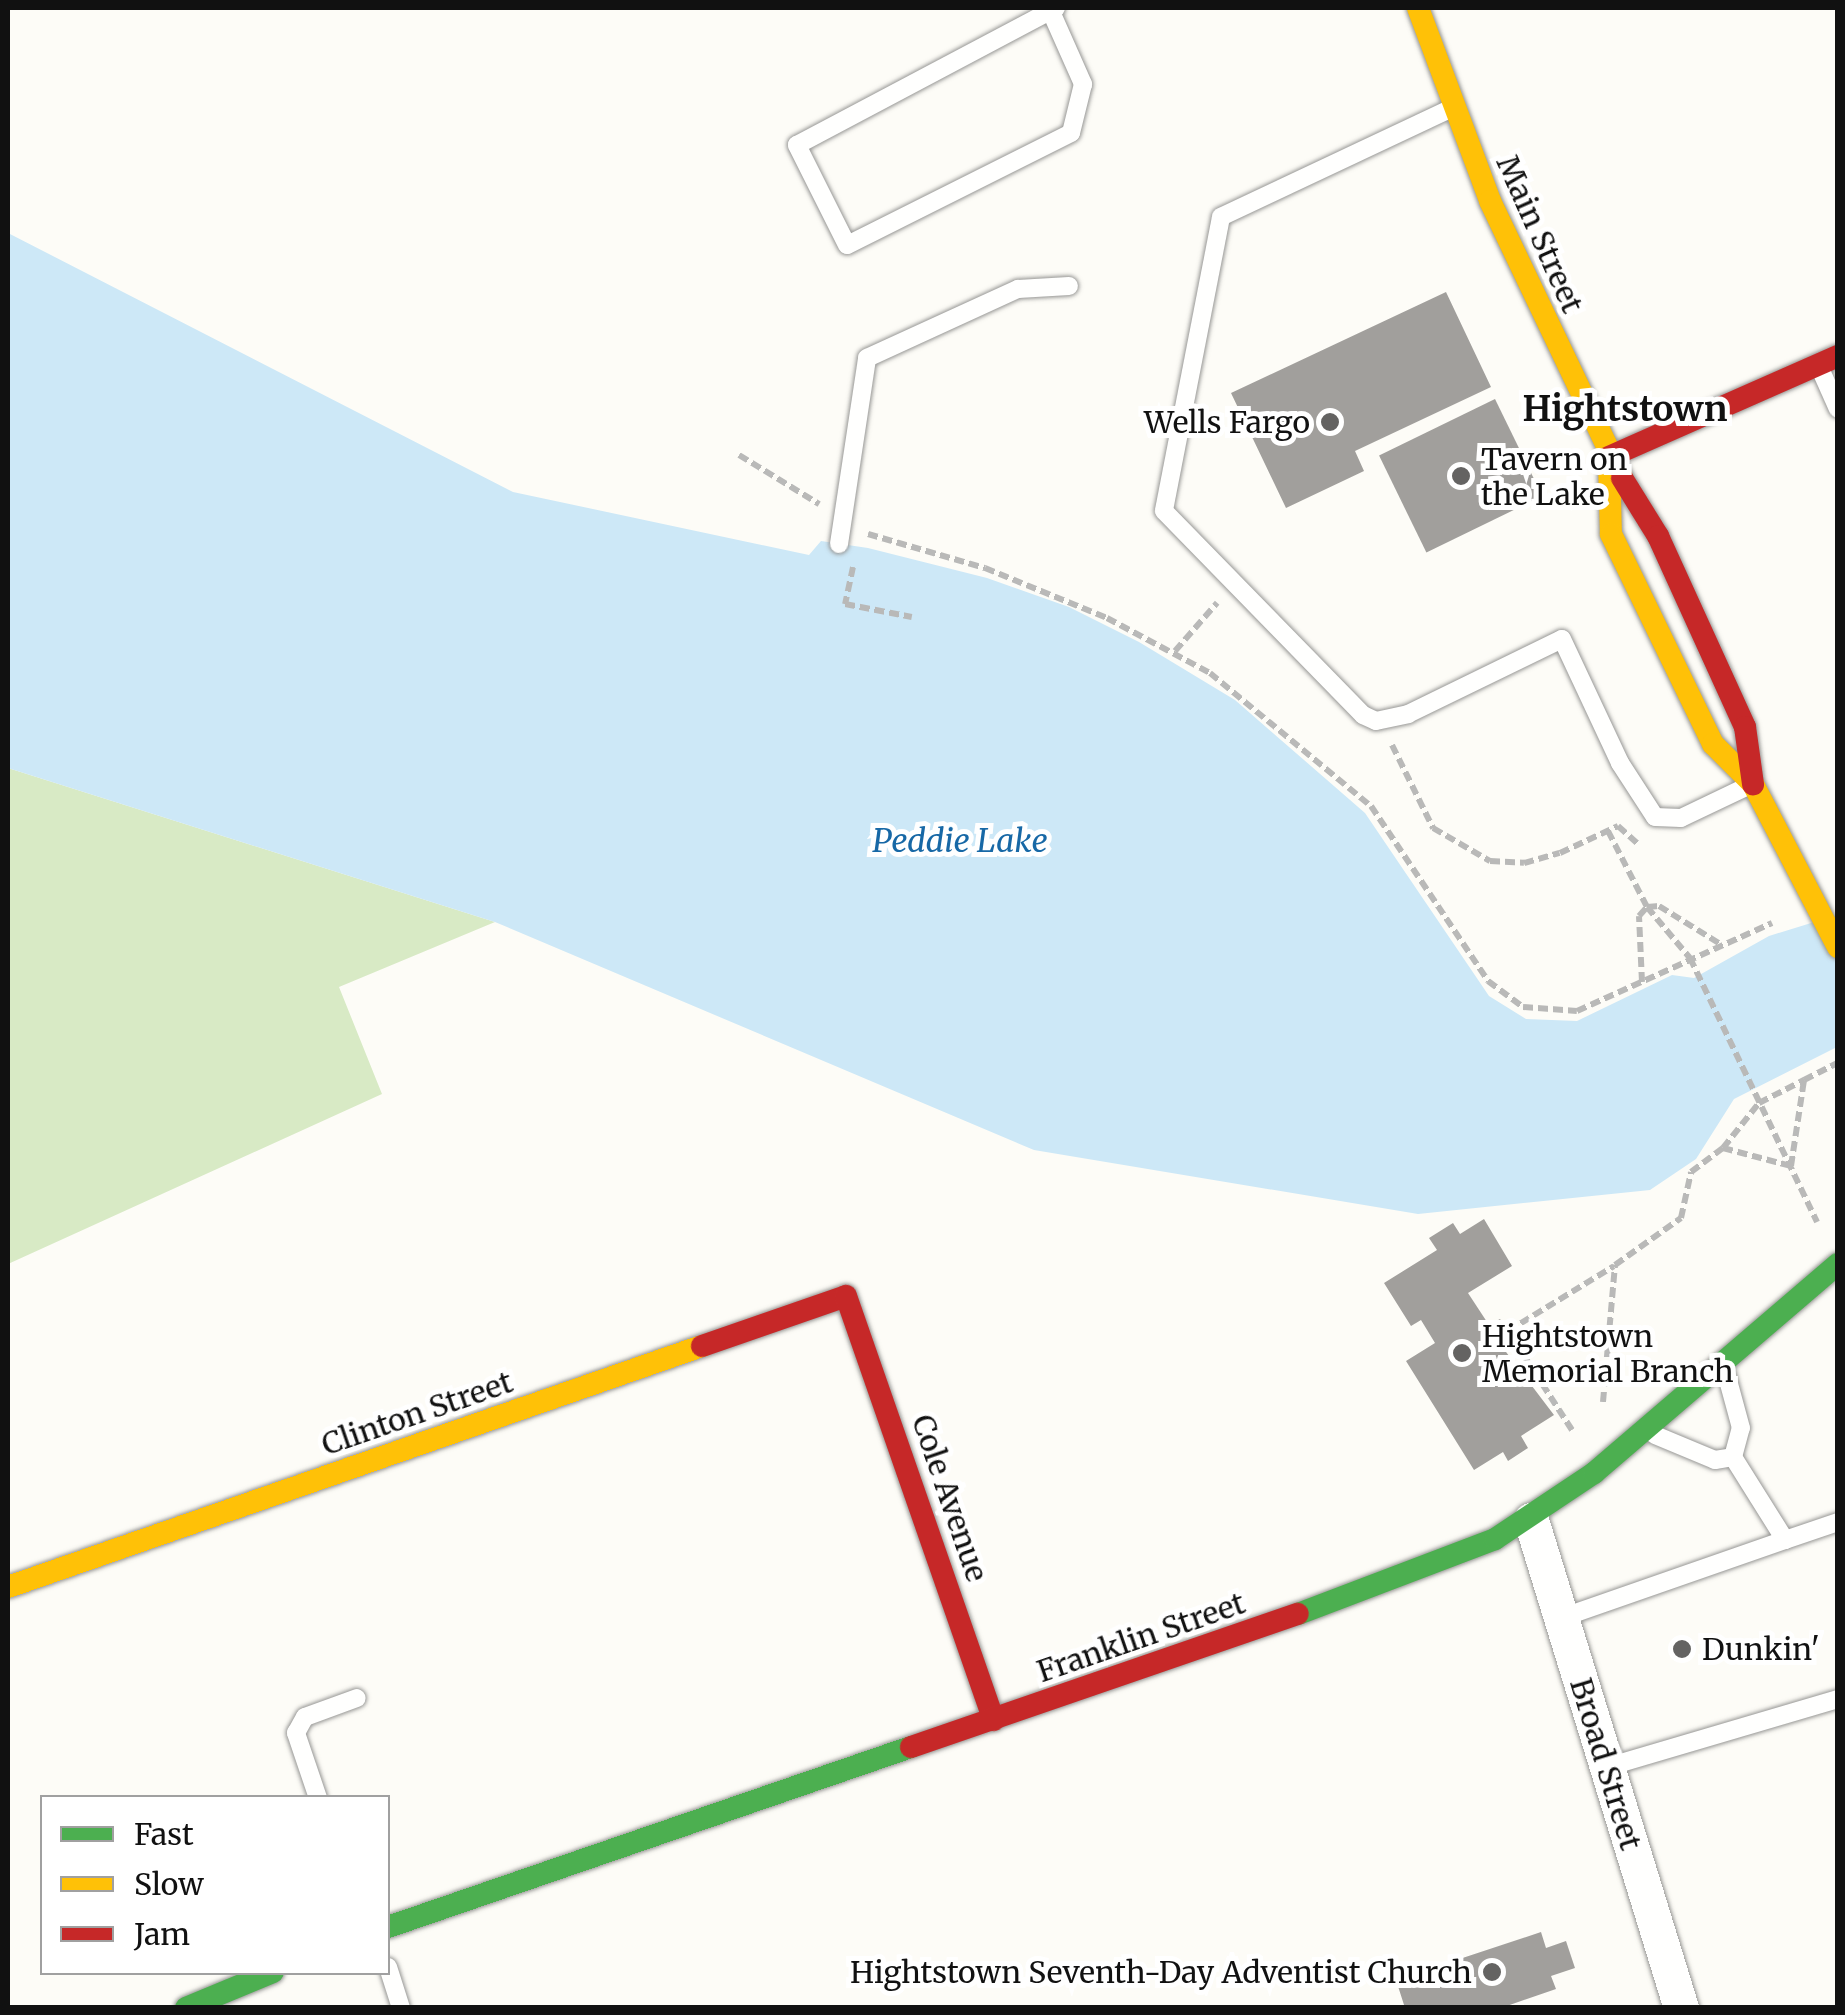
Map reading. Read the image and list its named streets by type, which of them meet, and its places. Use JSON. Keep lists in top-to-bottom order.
{
  "streets": {
    "main road": [
      "Main Street",
      "Clinton Street",
      "Cole Avenue",
      "Franklin Street"
    ],
    "street": ["Broad Street"]
  },
  "crossings": [
    ["Clinton Street", "Cole Avenue"],
    ["Cole Avenue", "Franklin Street"],
    ["Franklin Street", "Broad Street"]
  ],
  "districts": ["Hightstown"],
  "water": ["Peddie Lake"],
  "places": [
    "Wells Fargo",
    "Tavern on the Lake",
    "Hightstown Memorial Branch",
    "Dunkin'",
    "Hightstown Seventh-Day Adventist Church"
  ],
  "legend": ["Fast", "Slow", "Jam"]
}
